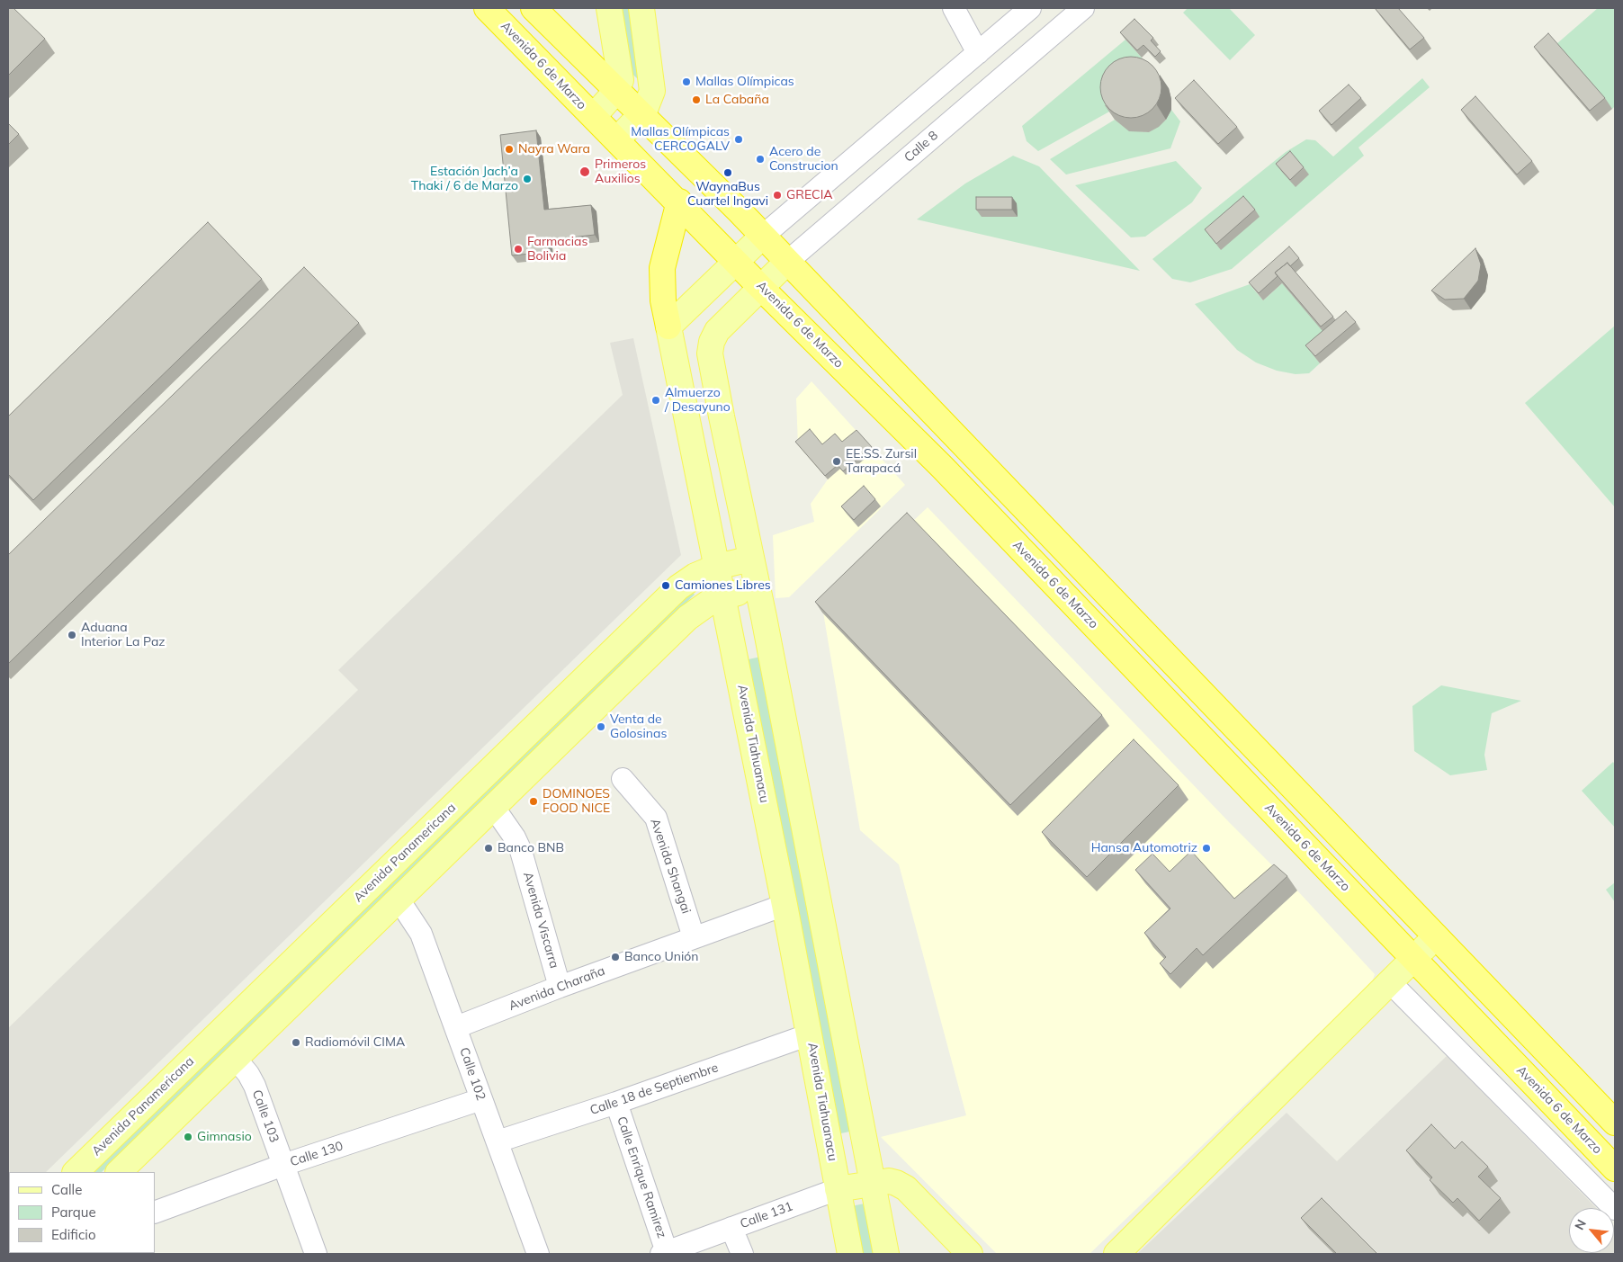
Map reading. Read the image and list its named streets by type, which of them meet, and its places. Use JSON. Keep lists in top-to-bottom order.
{
  "streets": {
    "highway": ["Avenida 6 de Marzo"],
    "main road": [
      "Calle 8",
      "Avenida Tiahuanacu",
      "Avenida Panamericana",
      "Calle 131"
    ],
    "street": [
      "Avenida Shangai",
      "Avenida Viscarra",
      "Avenida Charaña",
      "Calle 102",
      "Calle 18 de Septiembre",
      "Calle 103",
      "Calle 130",
      "Calle Enrique Ramirez"
    ]
  },
  "crossings": [
    ["Avenida 6 de Marzo", "Calle 8"],
    ["Avenida Tiahuanacu", "Avenida Panamericana"],
    ["Avenida Tiahuanacu", "Avenida Charaña"],
    ["Avenida Tiahuanacu", "Calle 18 de Septiembre"],
    ["Avenida Tiahuanacu", "Calle 131"],
    ["Avenida Shangai", "Avenida Charaña"],
    ["Avenida Viscarra", "Avenida Charaña"],
    ["Avenida Charaña", "Calle 102"],
    ["Calle 102", "Calle 18 de Septiembre"],
    ["Calle 102", "Calle 130"],
    ["Calle 18 de Septiembre", "Calle Enrique Ramirez"],
    ["Calle 103", "Calle 130"],
    ["Calle Enrique Ramirez", "Calle 131"]
  ],
  "places": [
    "Mallas Olímpicas",
    "La Cabaña",
    "Mallas Olímpicas CERCOGALV",
    "Nayra Wara",
    "Acero de Construcion",
    "Primeros Auxilios",
    "WaynaBus Cuartel Ingavi",
    "Estación Jach’a Thaki / 6 de Marzo",
    "GRECIA",
    "Farmacias Bolivia",
    "Almuerzo / Desayuno",
    "EE.SS. Zursil Tarapacá",
    "Camiones Libres",
    "Aduana Interior La Paz",
    "Venta de Golosinas",
    "DOMINOES FOOD NICE",
    "Banco BNB",
    "Hansa Automotriz",
    "Banco Unión",
    "Radiomóvil CIMA",
    "Gimnasio"
  ],
  "legend": ["Calle", "Parque", "Edificio"],
  "north": "top left"
}
